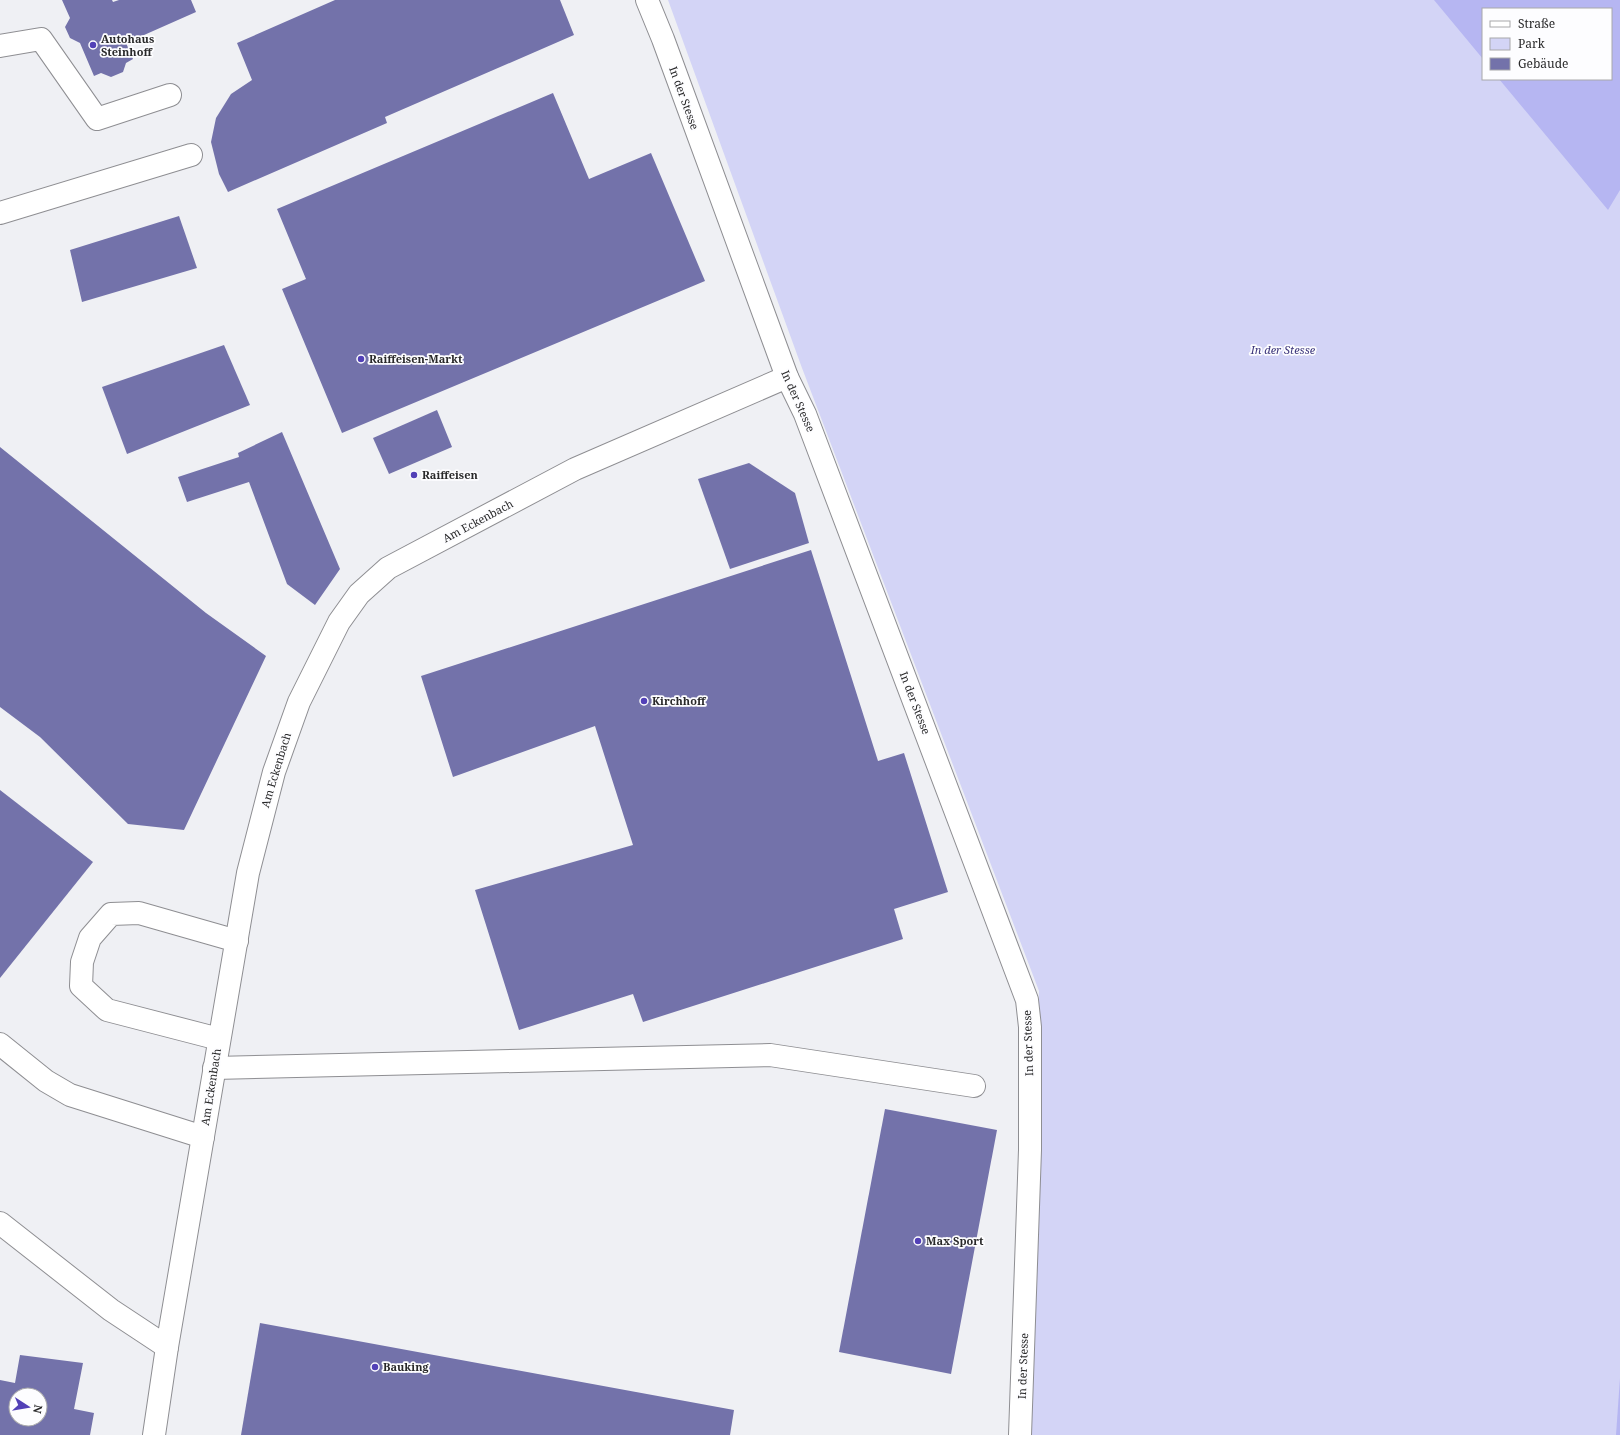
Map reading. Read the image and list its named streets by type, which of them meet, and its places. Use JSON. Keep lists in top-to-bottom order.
{
  "streets": {
    "street": ["In der Stesse", "Am Eckenbach"]
  },
  "crossings": [
    ["In der Stesse", "Am Eckenbach"]
  ],
  "parks": ["In der Stesse"],
  "places": [
    "Autohaus Steinhoff",
    "Raiffeisen-Markt",
    "Raiffeisen",
    "Kirchhoff",
    "Max Sport",
    "Bauking"
  ],
  "legend": ["Straße", "Park", "Gebäude"],
  "north": "right"
}
